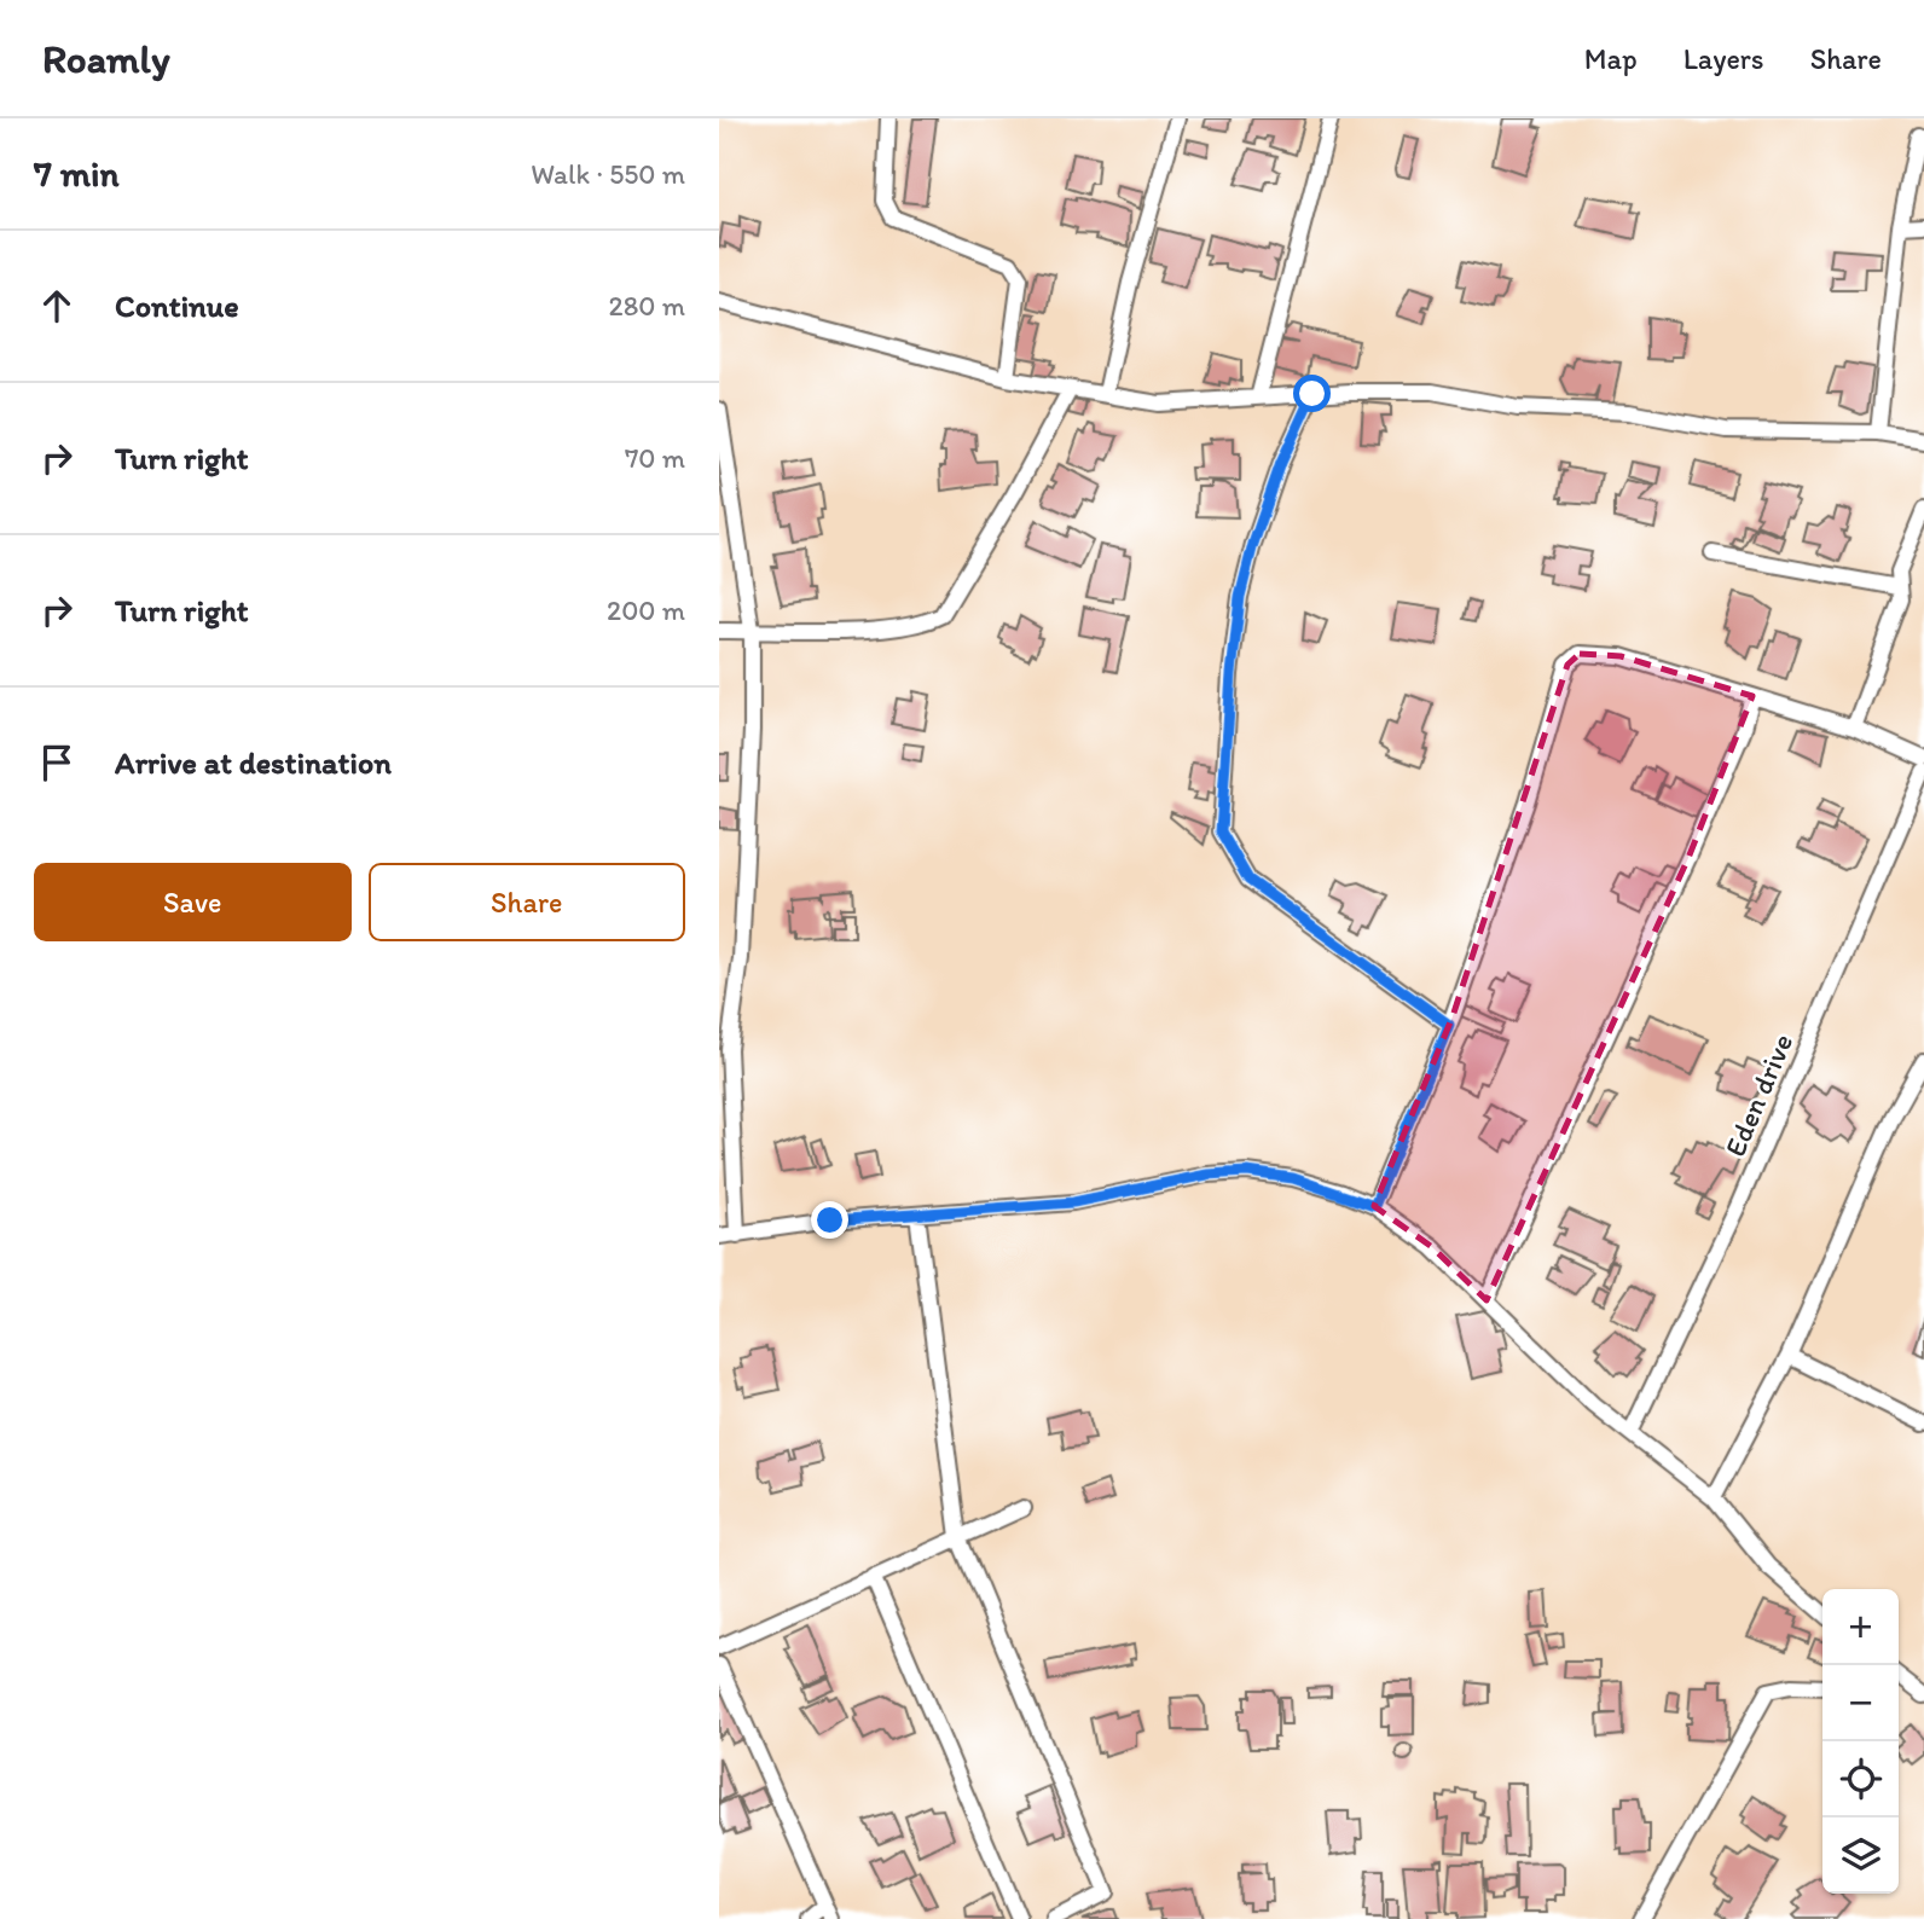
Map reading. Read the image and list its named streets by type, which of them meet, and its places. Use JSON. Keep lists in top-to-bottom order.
{
  "streets": {
    "street": ["Eden drive"]
  },
  "page": {
    "header": "Roamly",
    "nav": ["Map", "Layers", "Share"],
    "heading": ["7 min", "Walk · 550 m"],
    "list": [
      ["Continue", "280 m"],
      ["Turn right", "70 m"],
      ["Turn right", "200 m"],
      "Arrive at destination"
    ],
    "buttons": ["Save", "Share"],
    "map_buttons": ["+", "−"]
  }
}
